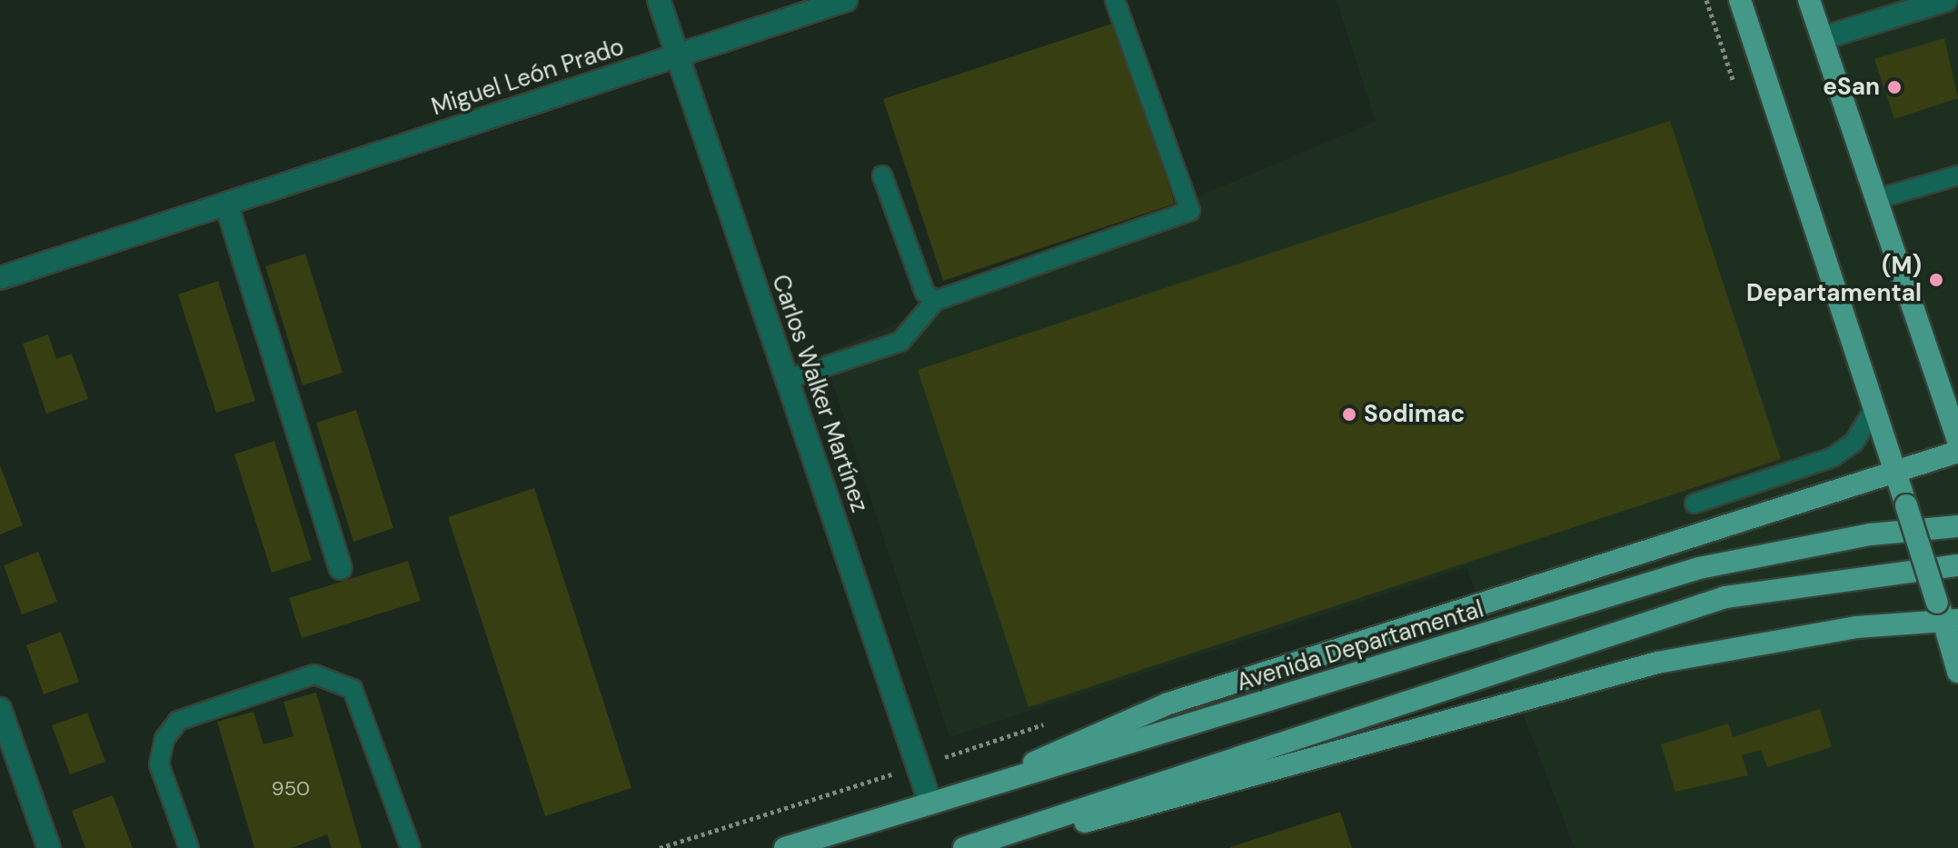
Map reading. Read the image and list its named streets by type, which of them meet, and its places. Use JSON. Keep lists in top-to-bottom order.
{
  "streets": {
    "main road": ["Avenida Departamental"],
    "street": ["Miguel León Prado", "Carlos Walker Martínez"]
  },
  "crossings": [
    ["Miguel León Prado", "Carlos Walker Martínez"],
    ["Carlos Walker Martínez", "Avenida Departamental"]
  ],
  "places": ["eSan", "(M) Departamental", "Sodimac"],
  "house_numbers": ["950"]
}
